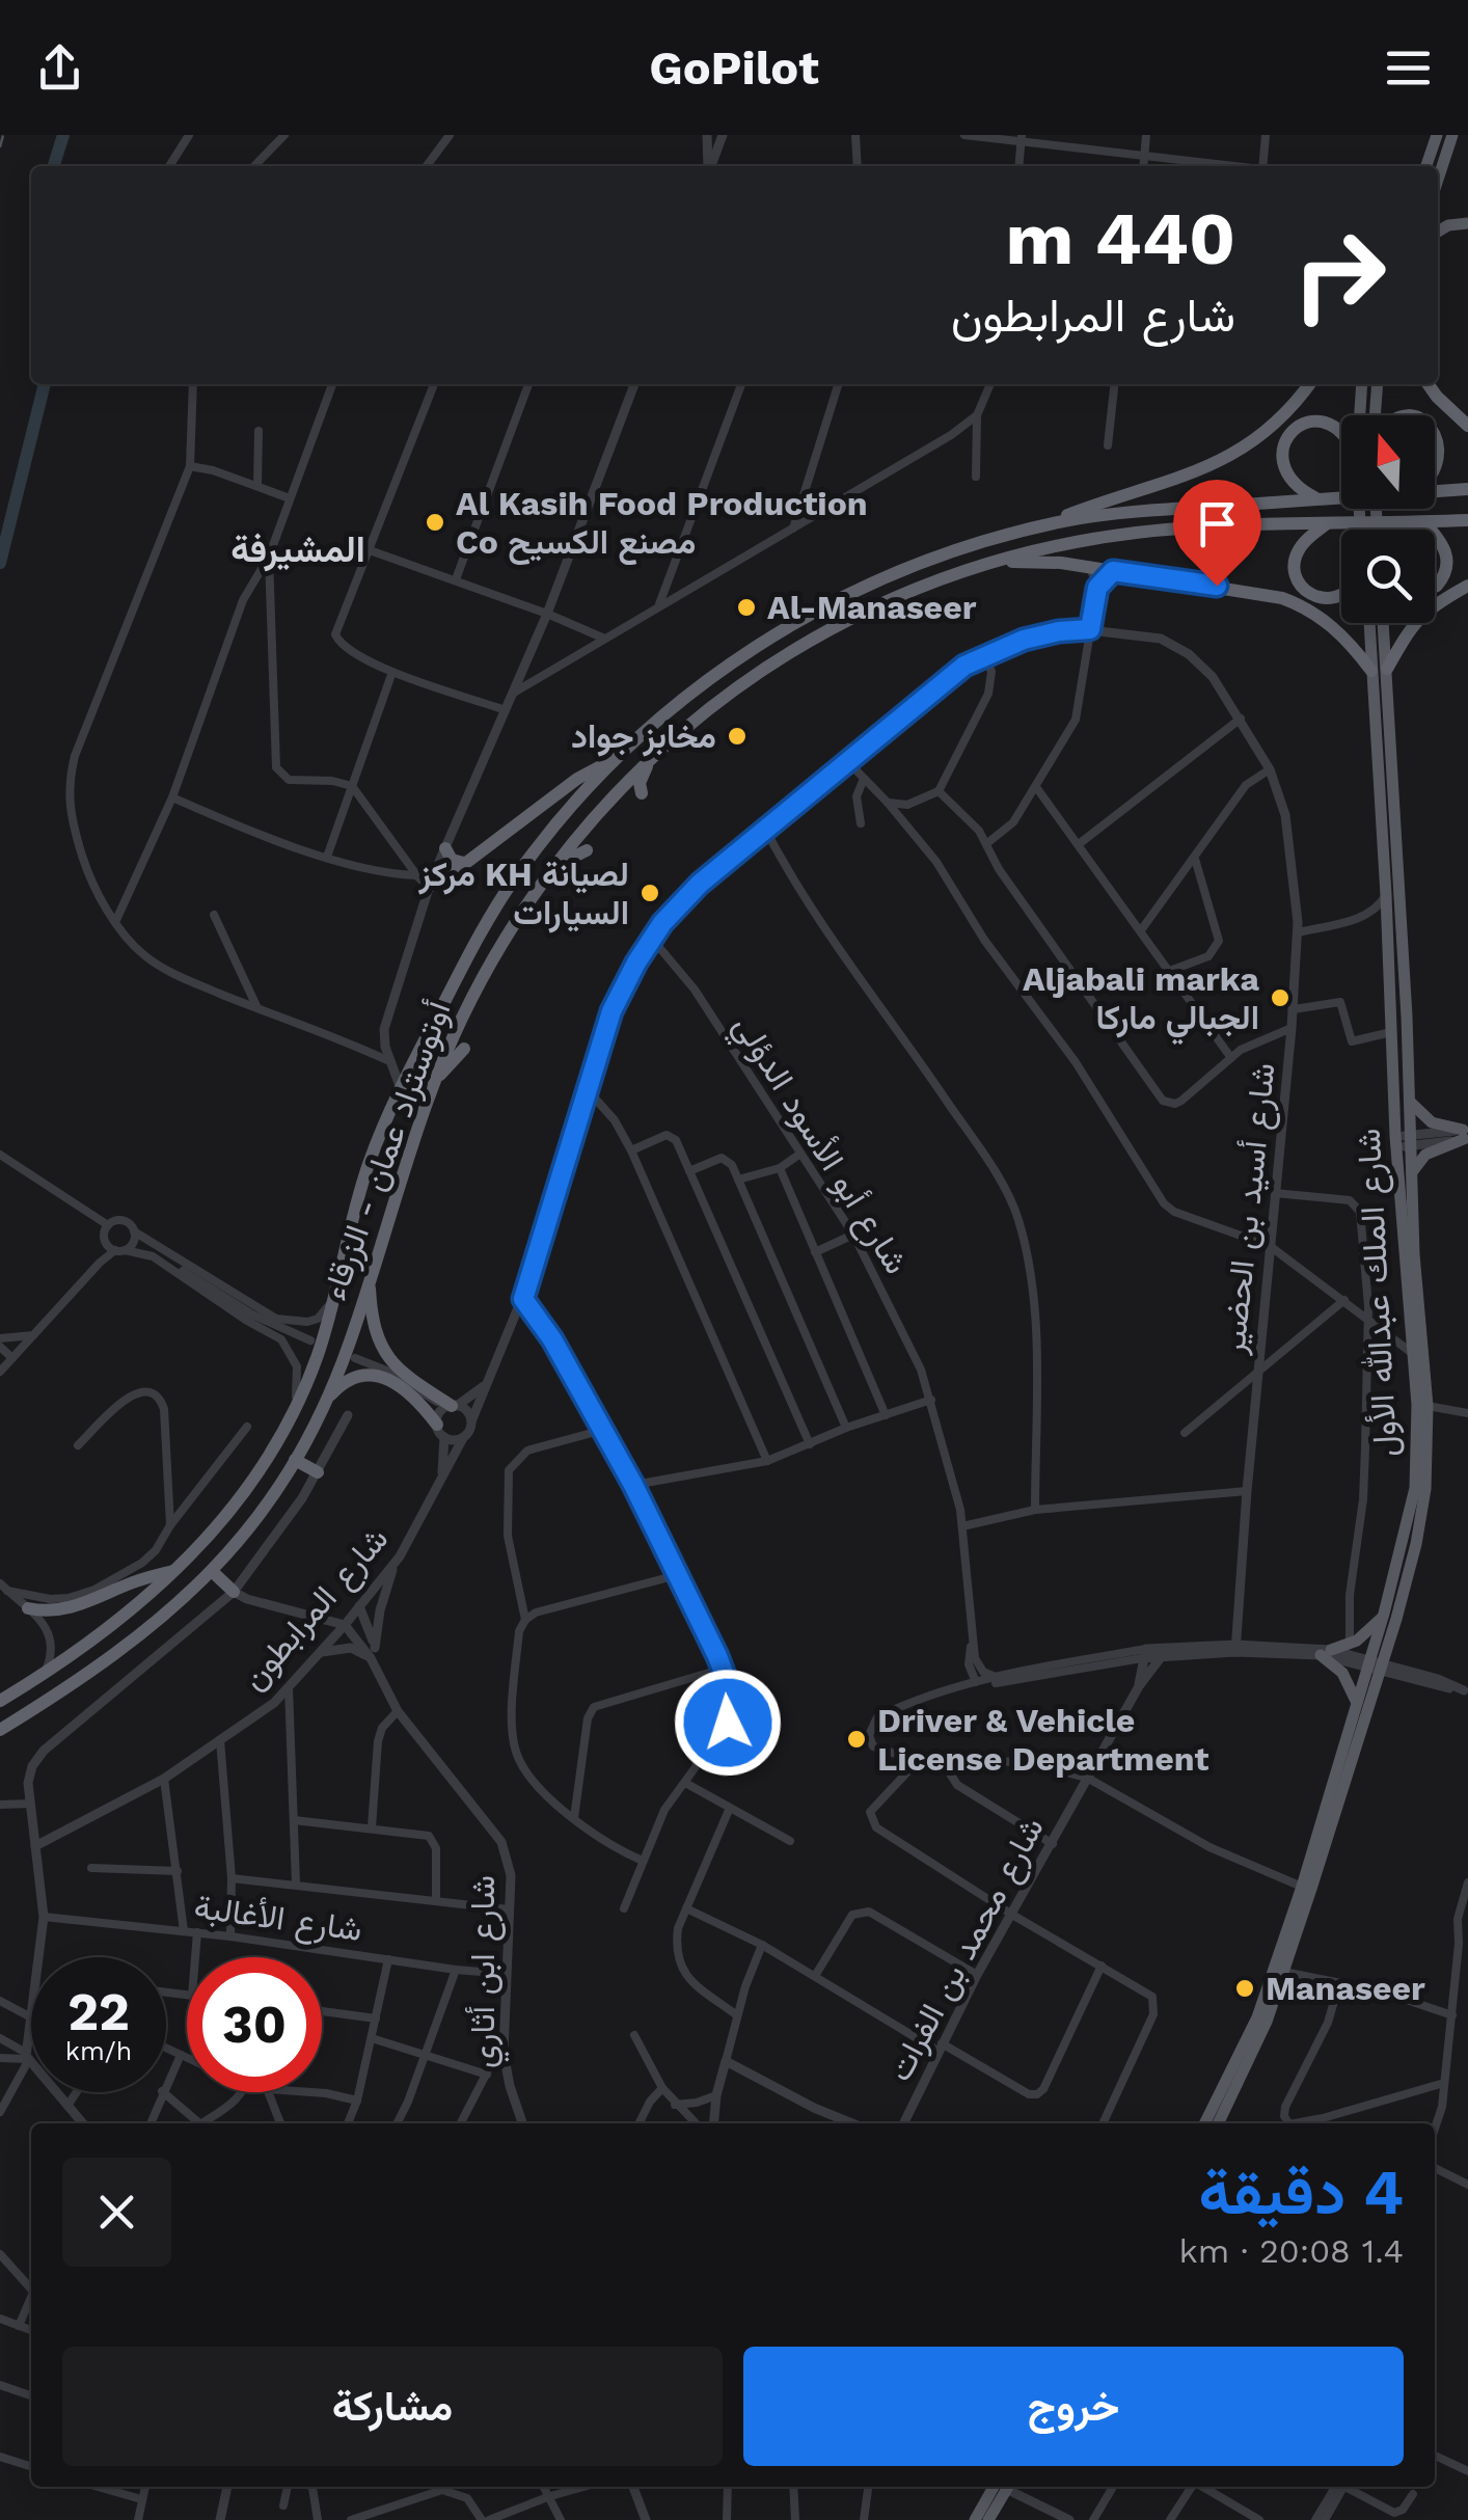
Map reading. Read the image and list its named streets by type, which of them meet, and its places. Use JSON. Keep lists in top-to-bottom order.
{
  "streets": {
    "highway": ["أوتوستراد عمان - الزرقاء"],
    "main road": ["شارع الملك عبدالله الأول"],
    "street": [
      "شارع أبو الأسود الدؤلي",
      "شارع أسيد بن الحضير",
      "شارع المرابطون",
      "شارع الأغالبة",
      "شارع محمد بن الفرات",
      "شارع ابن أثاري"
    ]
  },
  "crossings": [
    ["شارع المرابطون", "شارع ابن أثاري"],
    ["شارع الأغالبة", "شارع ابن أثاري"]
  ],
  "districts": ["المشيرفة"],
  "places": [
    "Al Kasih Food Production Co مصنع الكسيح",
    "Al-Manaseer",
    "مخابز جواد",
    "مركز KH لصيانة السيارات",
    "Aljabali marka الجبالي ماركا",
    "Driver & Vehicle License Department",
    "Manaseer"
  ],
  "north": "top",
  "page": {
    "header": "GoPilot",
    "turn": ["440 m", "شارع المرابطون"],
    "speed": "22 km/h",
    "limit": "30",
    "heading": ["4 دقيقة", "1.4 km · 20:08"],
    "buttons": ["خروج", "مشاركة"]
  }
}
